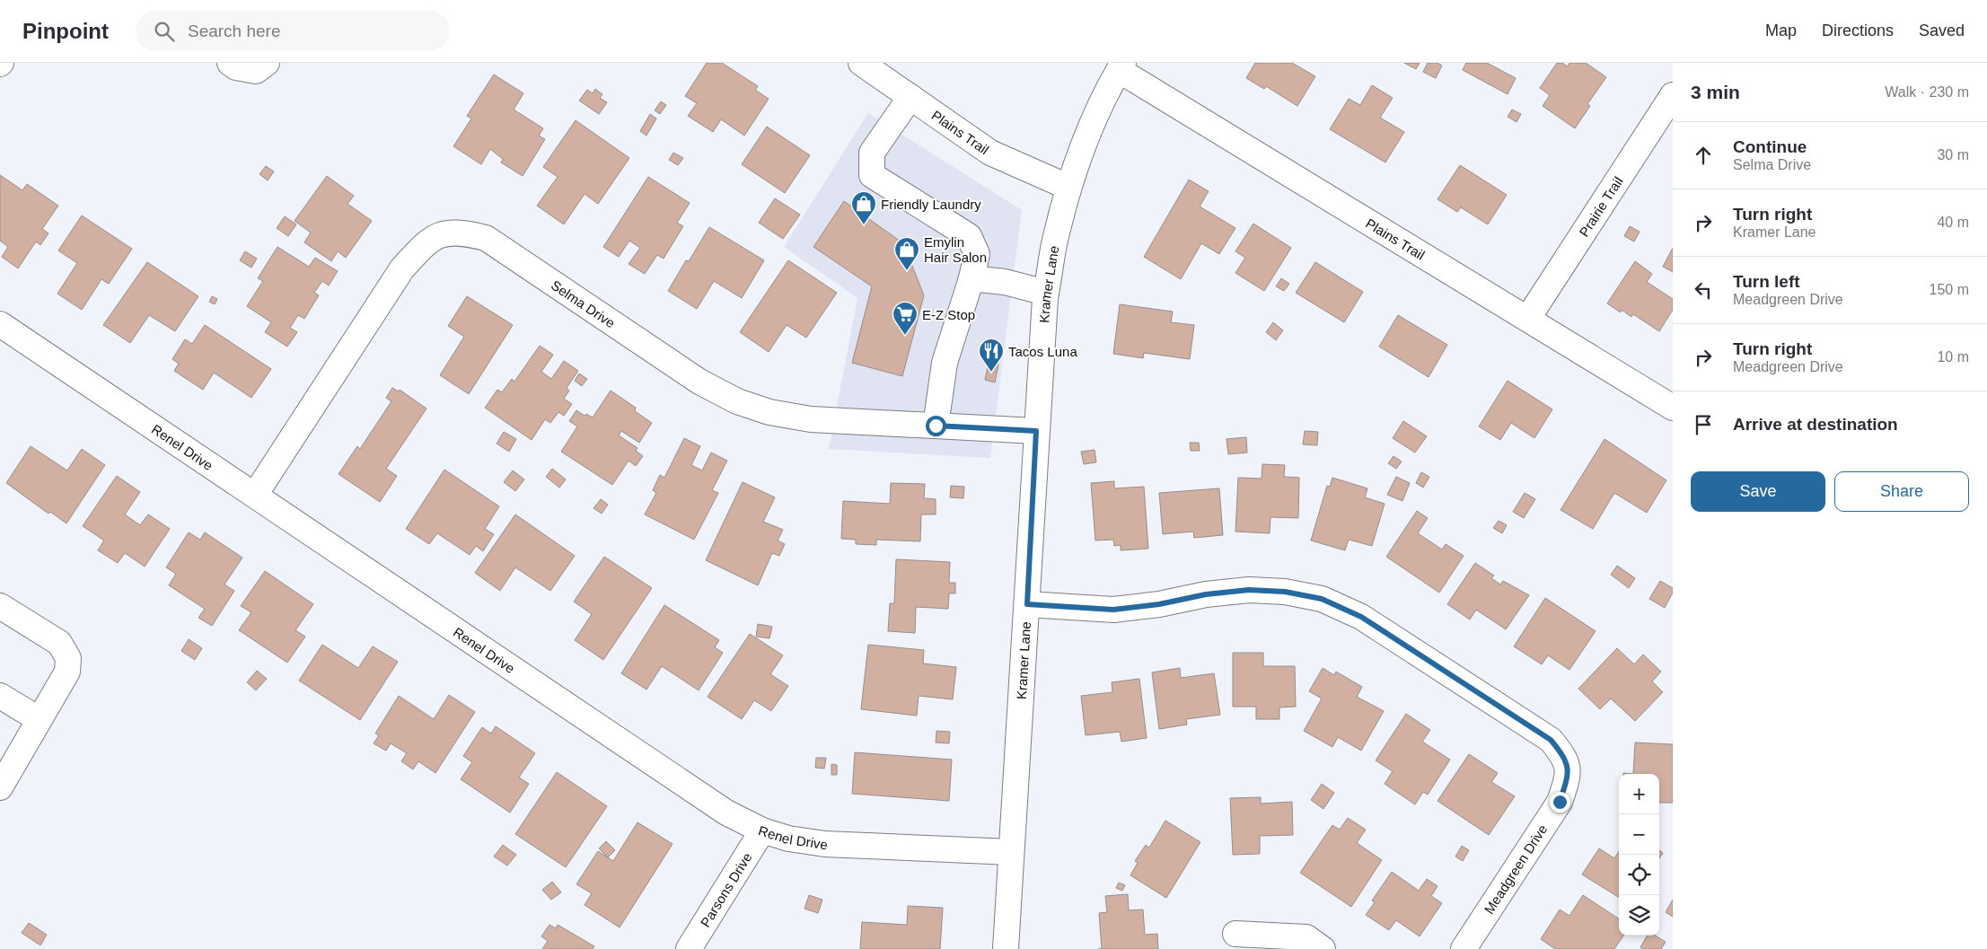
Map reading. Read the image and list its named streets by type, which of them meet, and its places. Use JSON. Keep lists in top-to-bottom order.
{
  "streets": {
    "street": [
      "Plains Trail",
      "Prairie Trail",
      "Kramer Lane",
      "Selma Drive",
      "Renel Drive",
      "Meadgreen Drive",
      "Parsons Drive"
    ]
  },
  "crossings": [
    ["Plains Trail", "Prairie Trail"],
    ["Plains Trail", "Kramer Lane"],
    ["Kramer Lane", "Selma Drive"],
    ["Kramer Lane", "Renel Drive"],
    ["Kramer Lane", "Meadgreen Drive"],
    ["Selma Drive", "Renel Drive"],
    ["Renel Drive", "Parsons Drive"]
  ],
  "places": {
    "shop": ["Friendly Laundry", "Emylin Hair Salon"],
    "supermarket": ["E-Z Stop"],
    "restaurant": ["Tacos Luna"]
  },
  "page": {
    "header": "Pinpoint",
    "search": "Search here",
    "nav": ["Map", "Directions", "Saved"],
    "heading": ["3 min", "Walk · 230 m"],
    "list": [
      ["Continue", "Selma Drive", "30 m"],
      ["Turn right", "Kramer Lane", "40 m"],
      ["Turn left", "Meadgreen Drive", "150 m"],
      ["Turn right", "Meadgreen Drive", "10 m"],
      "Arrive at destination"
    ],
    "buttons": ["Save", "Share"],
    "map_buttons": ["+", "−"]
  }
}
